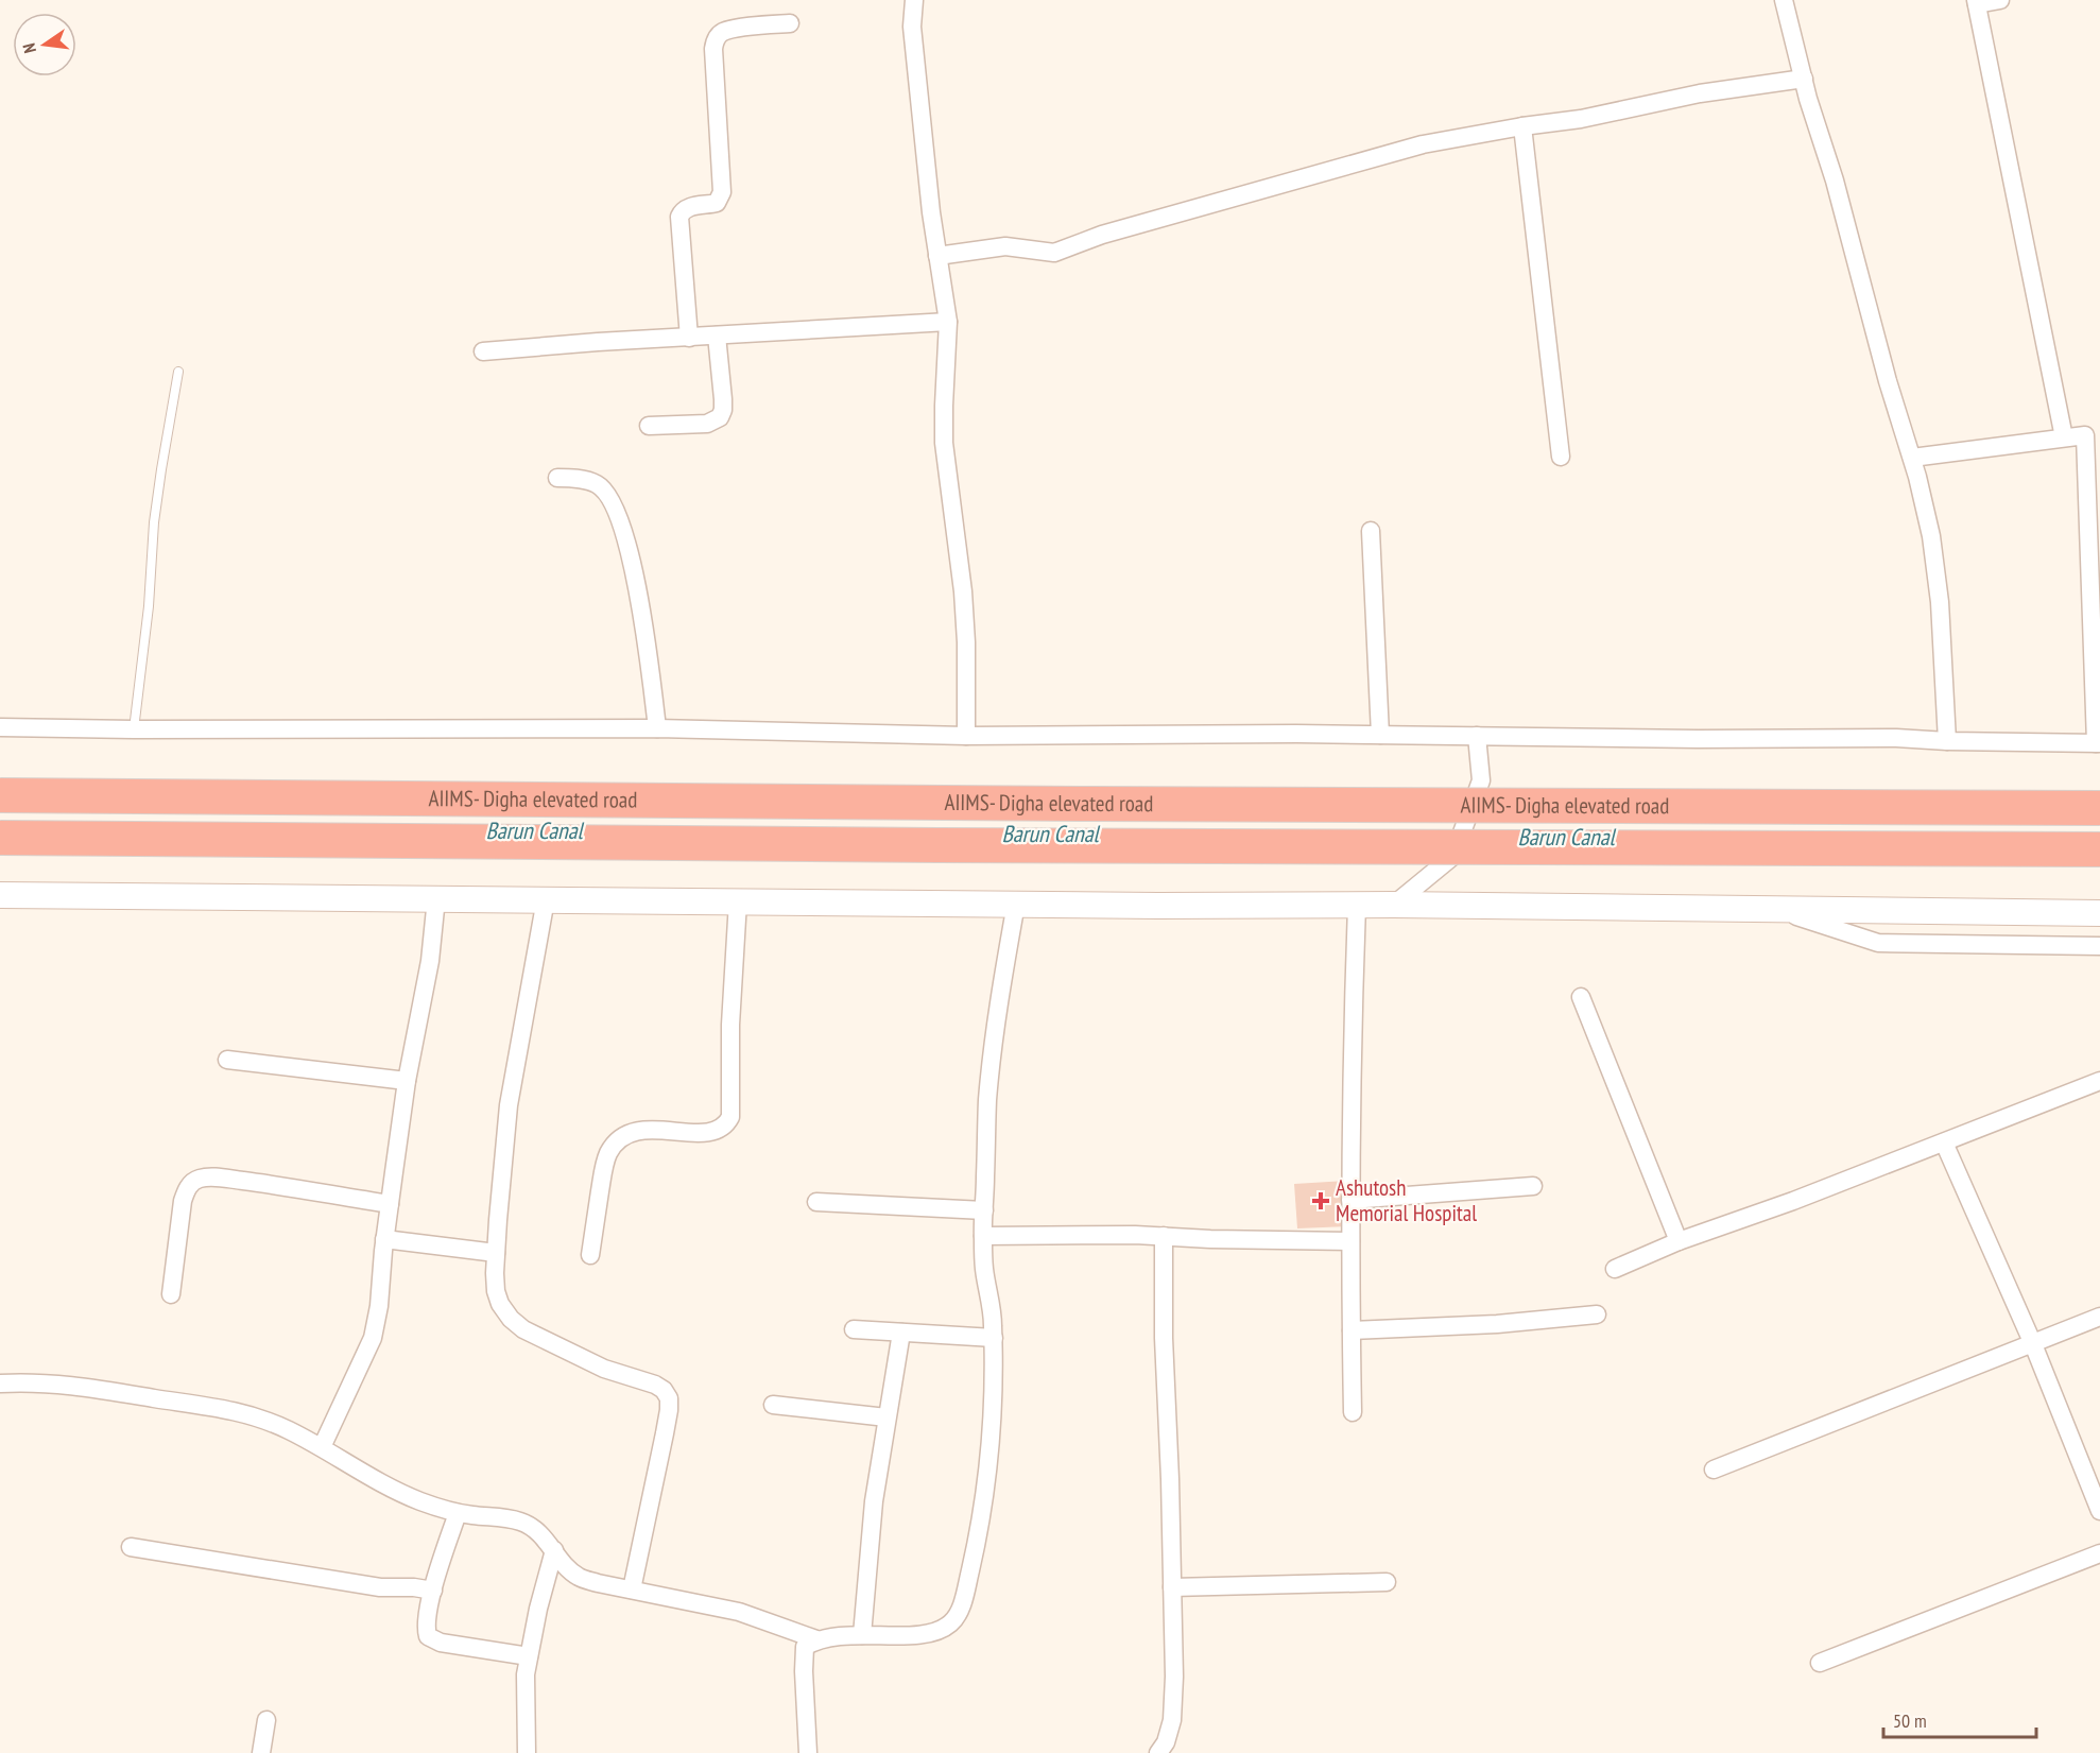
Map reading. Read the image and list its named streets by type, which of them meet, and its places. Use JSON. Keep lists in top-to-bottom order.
{
  "streets": {
    "highway": ["AIIMS- Digha elevated road"]
  },
  "water": ["Barun Canal"],
  "places": {
    "health": ["Ashutosh Memorial Hospital"]
  },
  "scale_bar": "50 m",
  "north": "left"
}
